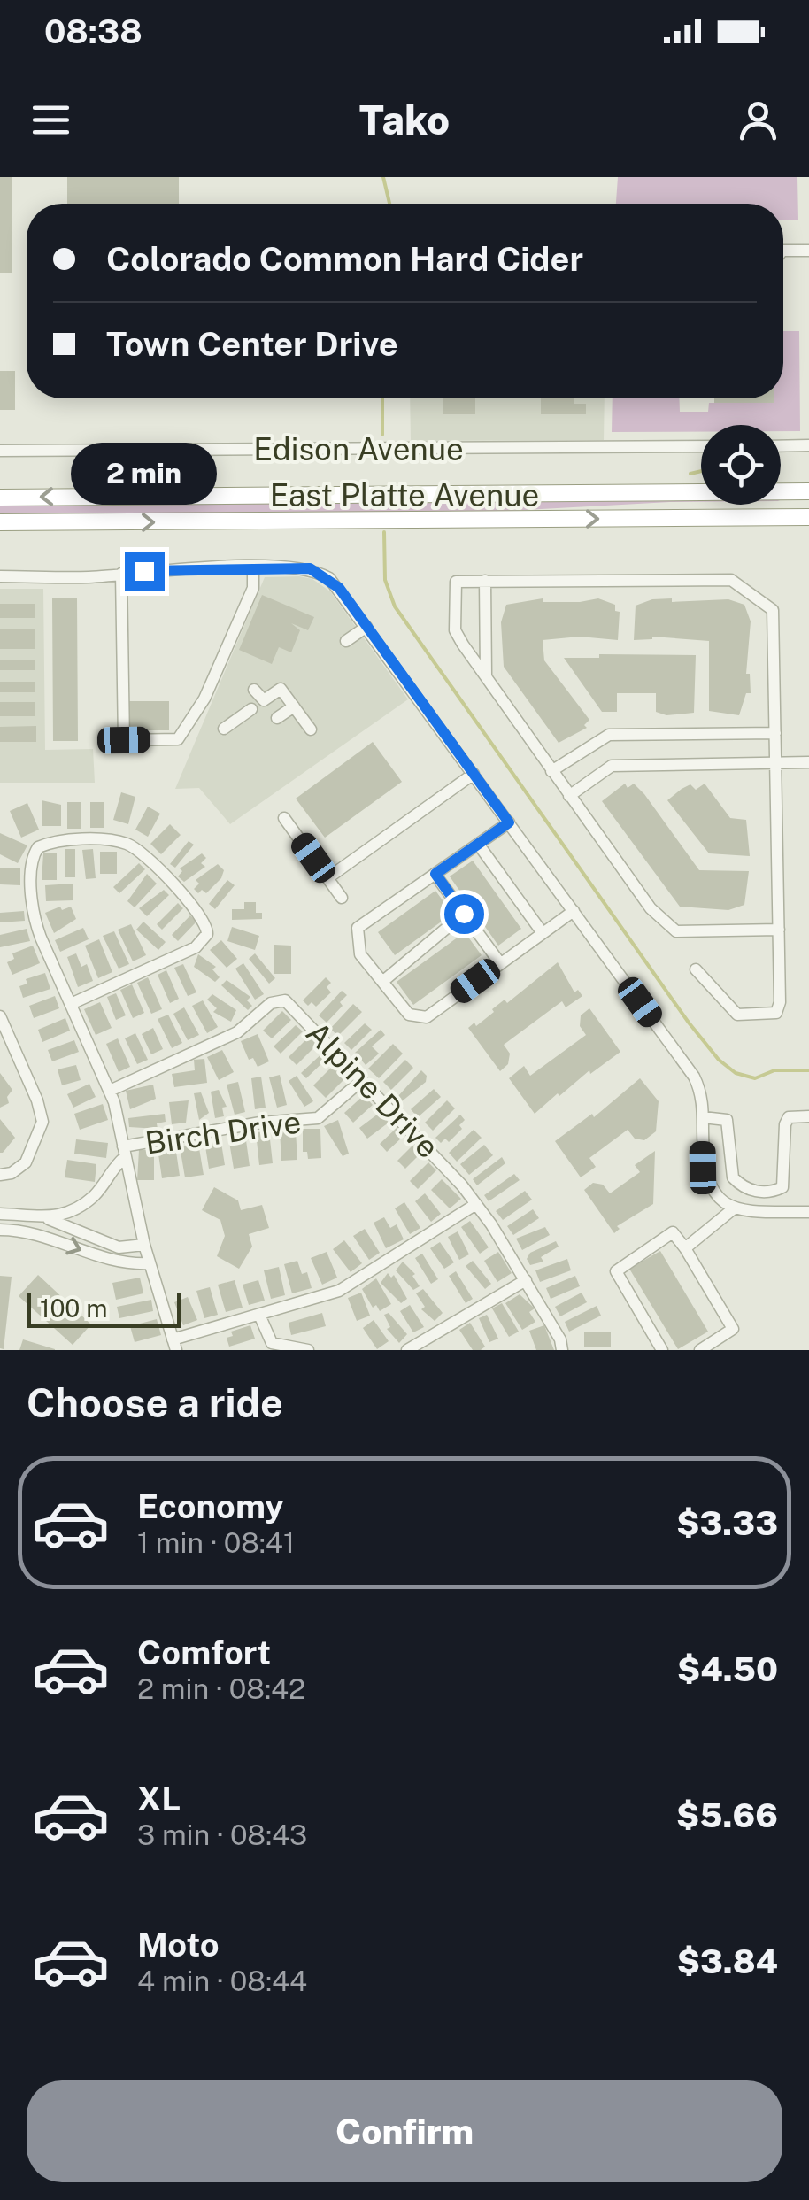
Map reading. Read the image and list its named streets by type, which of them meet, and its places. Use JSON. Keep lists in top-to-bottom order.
{
  "streets": {
    "highway": ["East Platte Avenue"],
    "street": ["Edison Avenue", "Alpine Drive", "Birch Drive"]
  },
  "crossings": [
    ["Alpine Drive", "Birch Drive"]
  ],
  "scale_bar": "100 m",
  "page": {
    "status": "08:38",
    "header": "Tako",
    "banner": ["Colorado Common Hard Cider", "Town Center Drive"],
    "bubble": "2 min",
    "scale": "100 m",
    "heading": "Choose a ride",
    "list": [
      {
        "name": "Economy",
        "note": "1 min · 08:41",
        "value": "$3.33"
      },
      {
        "name": "Comfort",
        "note": "2 min · 08:42",
        "value": "$4.50"
      },
      {
        "name": "XL",
        "note": "3 min · 08:43",
        "value": "$5.66"
      },
      {
        "name": "Moto",
        "note": "4 min · 08:44",
        "value": "$3.84"
      }
    ],
    "buttons": "Confirm"
  }
}
